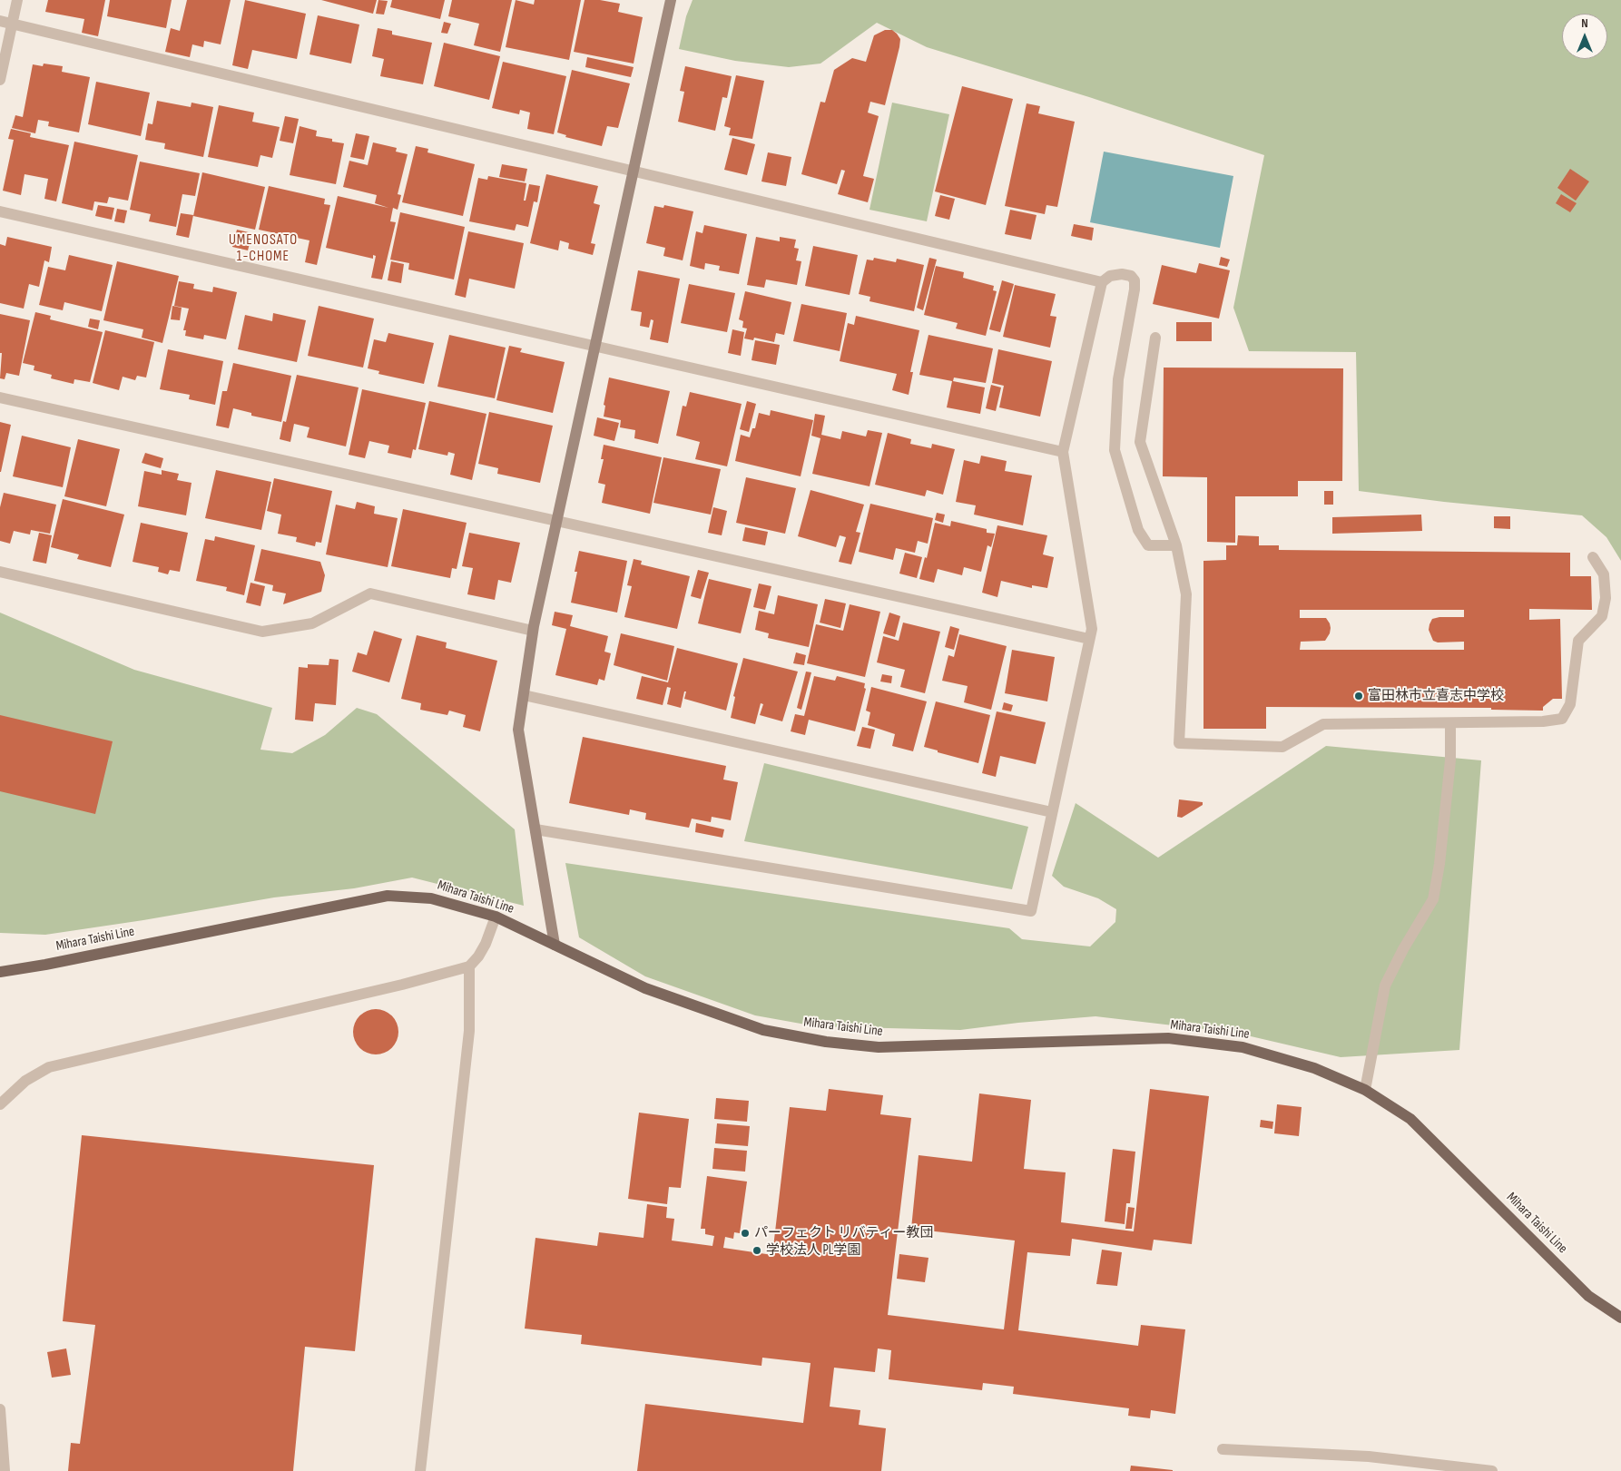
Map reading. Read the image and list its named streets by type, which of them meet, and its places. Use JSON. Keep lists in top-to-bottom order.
{
  "streets": {
    "main road": ["Mihara Taishi Line"]
  },
  "districts": ["UMENOSATO 1-CHOME"],
  "places": ["富田林市立喜志中学校", "パーフェクト リバティー教団", "学校法人 PL学園"],
  "north": "top"
}
